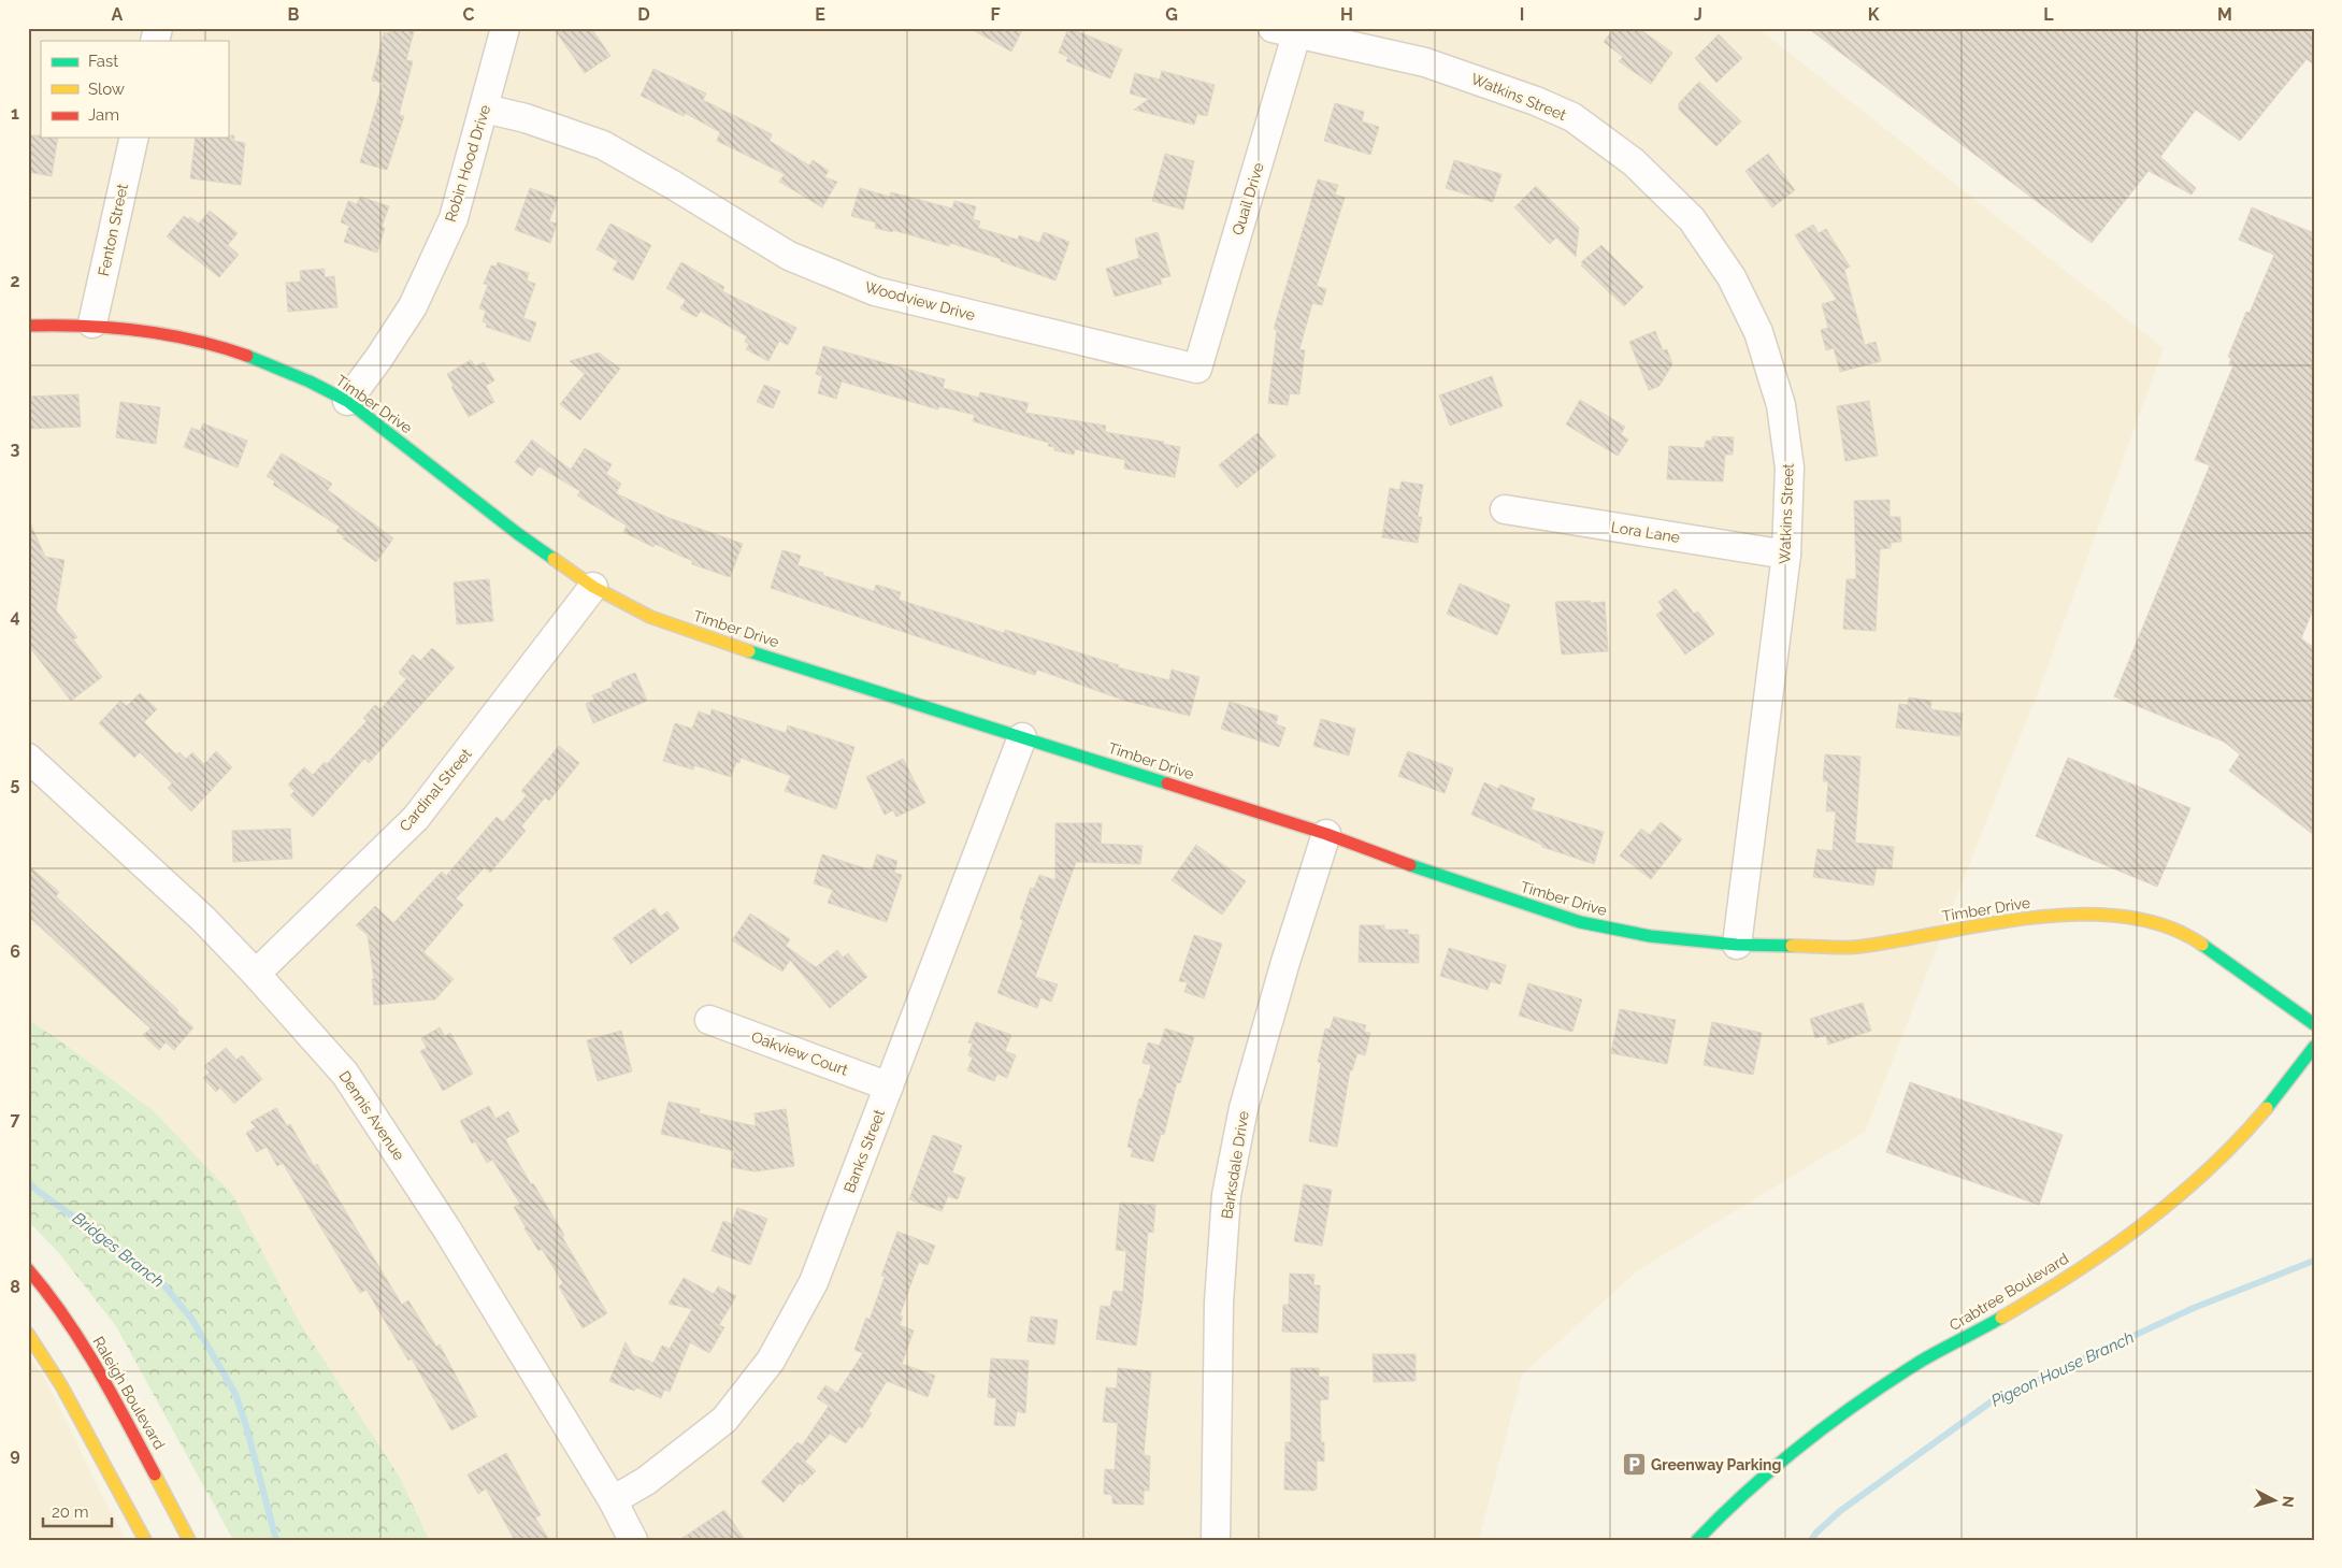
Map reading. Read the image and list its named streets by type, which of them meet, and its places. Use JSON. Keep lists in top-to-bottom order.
{
  "streets": {
    "street": [
      "Watkins Street",
      "Robin Hood Drive",
      "Quail Drive",
      "Fenton Street",
      "Woodview Drive",
      "Timber Drive",
      "Lora Lane",
      "Cardinal Street",
      "Oakview Court",
      "Dennis Avenue",
      "Banks Street",
      "Barksdale Drive",
      "Crabtree Boulevard",
      "Raleigh Boulevard"
    ]
  },
  "crossings": [
    ["Watkins Street", "Quail Drive"],
    ["Watkins Street", "Timber Drive"],
    ["Watkins Street", "Lora Lane"],
    ["Robin Hood Drive", "Woodview Drive"],
    ["Robin Hood Drive", "Timber Drive"],
    ["Quail Drive", "Woodview Drive"],
    ["Fenton Street", "Timber Drive"],
    ["Timber Drive", "Cardinal Street"],
    ["Timber Drive", "Banks Street"],
    ["Timber Drive", "Barksdale Drive"],
    ["Cardinal Street", "Dennis Avenue"],
    ["Oakview Court", "Banks Street"],
    ["Dennis Avenue", "Banks Street"]
  ],
  "water": ["Bridges Branch", "Pigeon House Branch"],
  "places": {
    "parking": ["Greenway Parking"]
  },
  "legend": ["Fast", "Slow", "Jam"],
  "scale_bar": "20 m",
  "north": "right",
  "grid": {
    "columns": [
      "A",
      "B",
      "C",
      "D",
      "E",
      "F",
      "G",
      "H",
      "I",
      "J",
      "K",
      "L",
      "M"
    ],
    "rows": [
      "1",
      "2",
      "3",
      "4",
      "5",
      "6",
      "7",
      "8",
      "9"
    ]
  }
}
